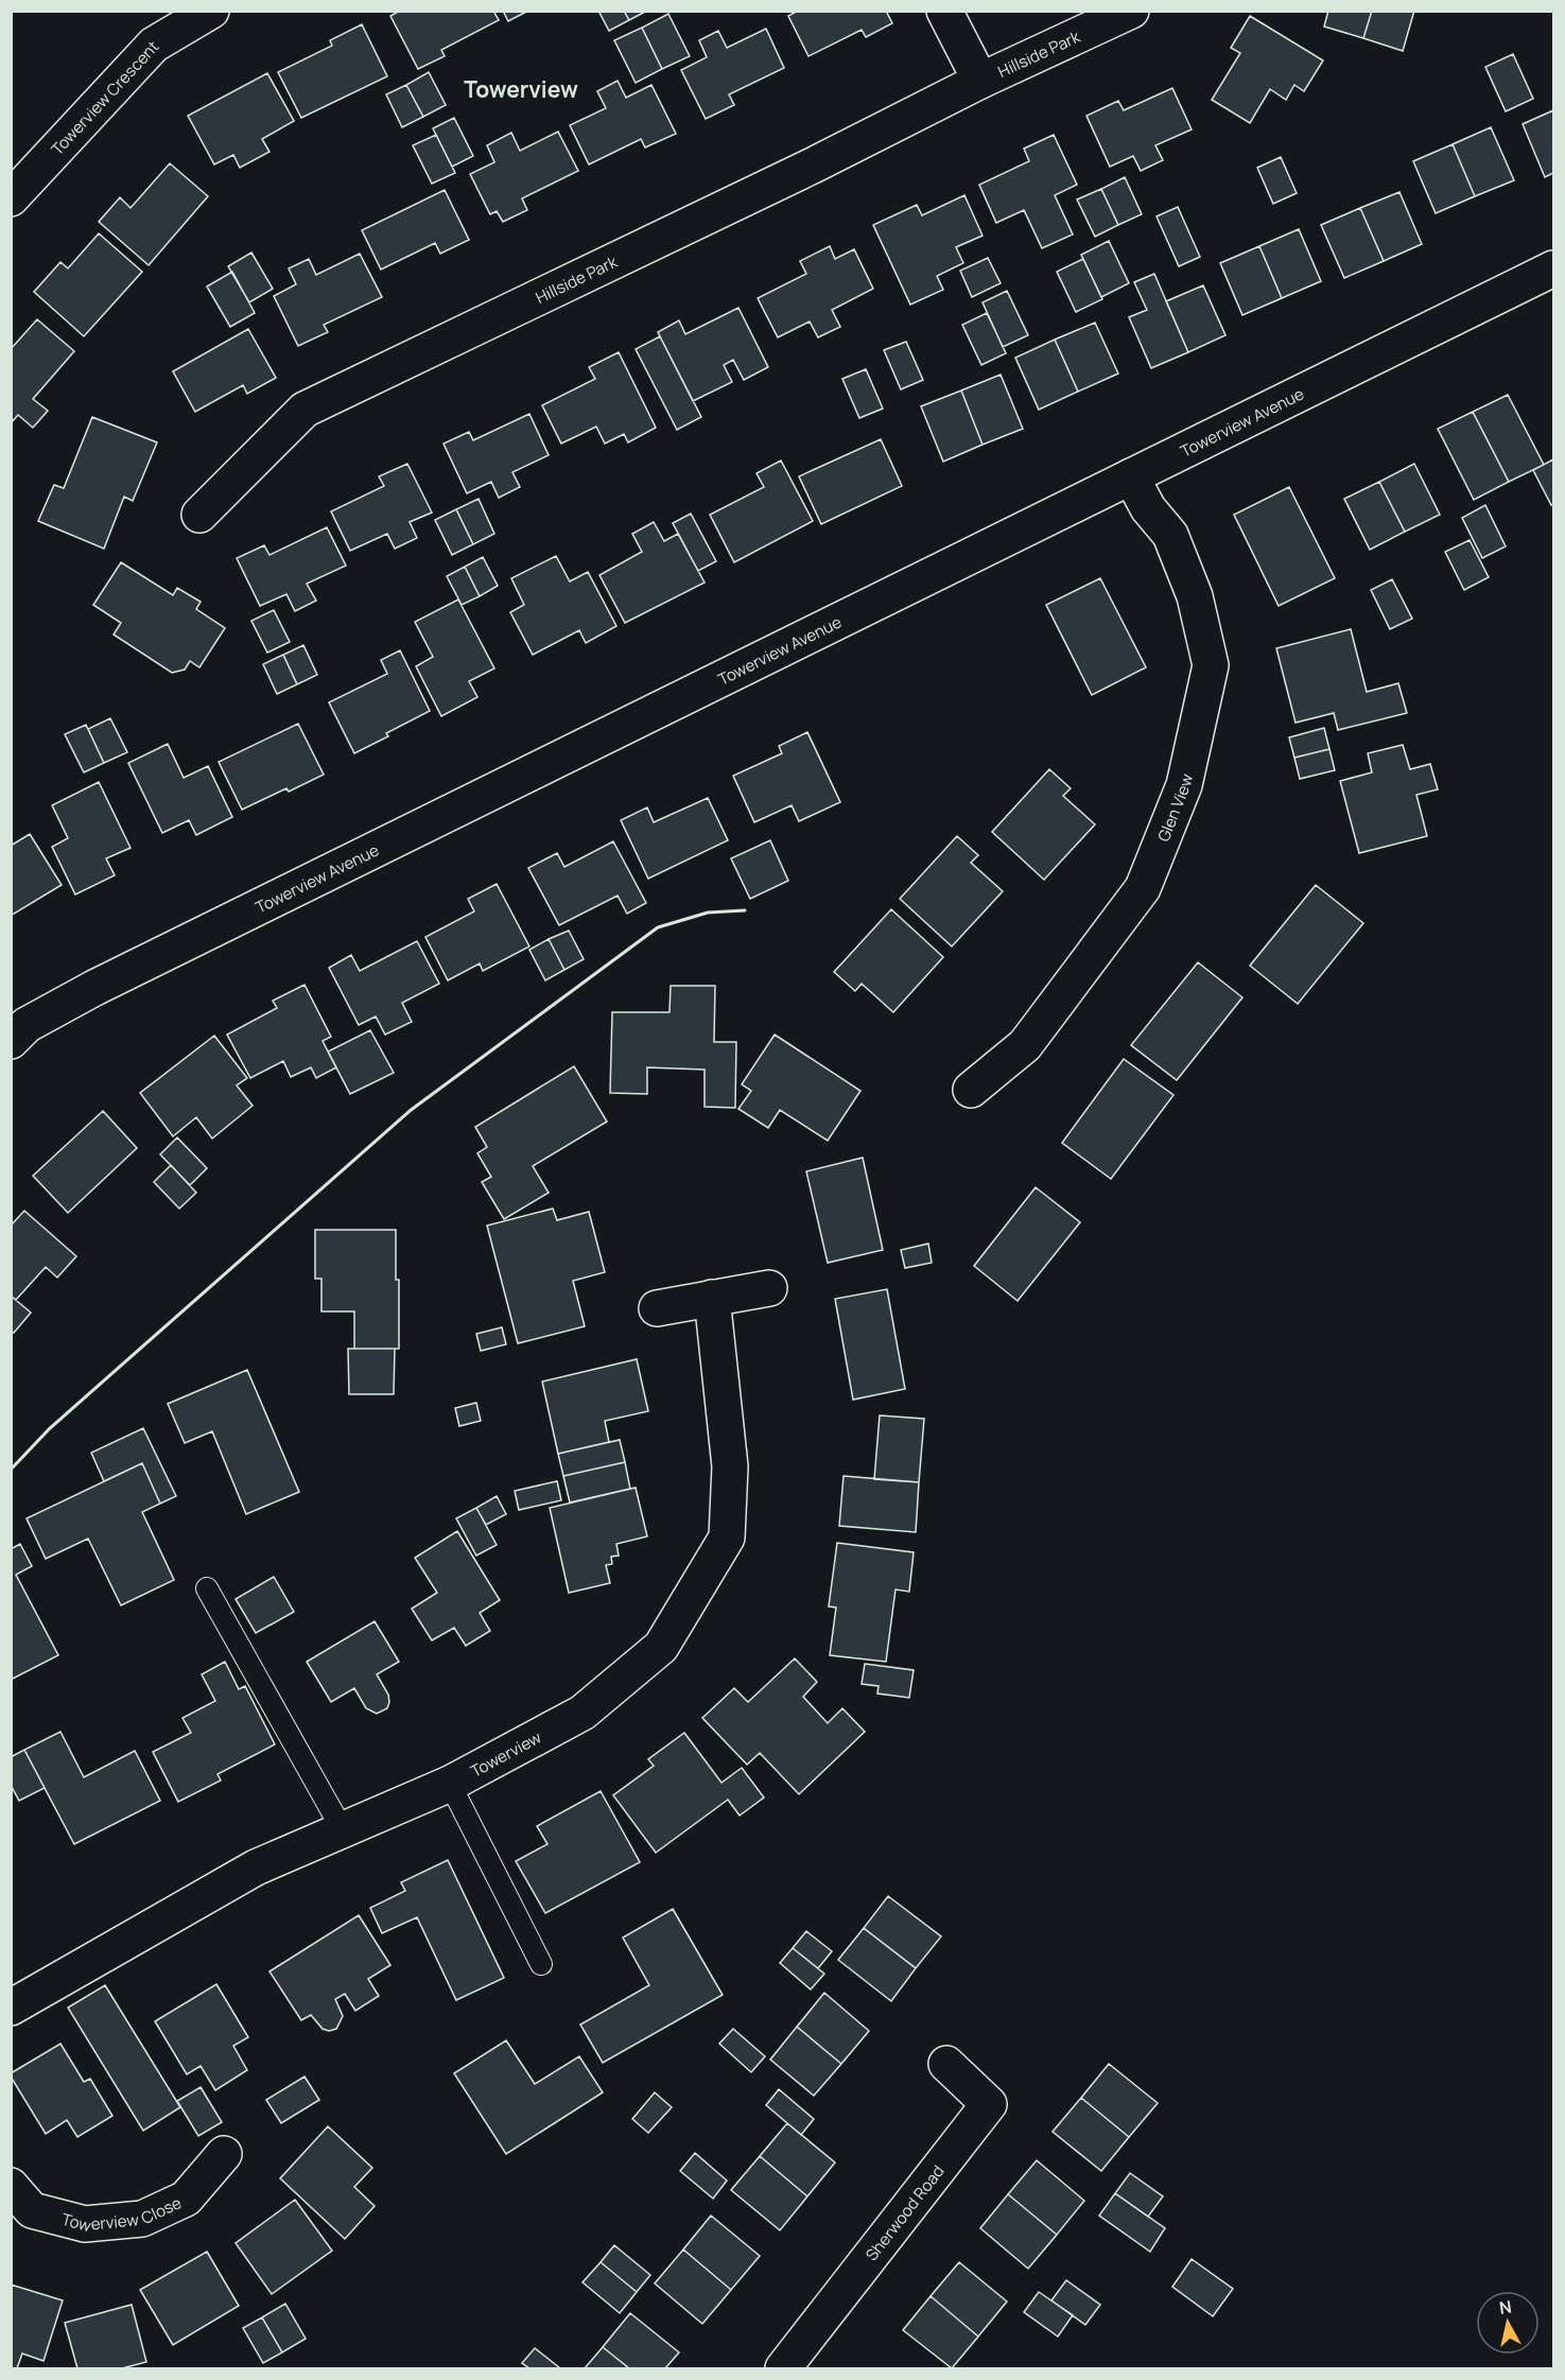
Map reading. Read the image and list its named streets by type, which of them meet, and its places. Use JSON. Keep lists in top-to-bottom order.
{
  "streets": {
    "street": [
      "Hillside Park",
      "Towerview Crescent",
      "Towerview Avenue",
      "Glen View",
      "Towerview",
      "Towerview Close",
      "Sherwood Road"
    ]
  },
  "crossings": [
    ["Towerview Avenue", "Glen View"]
  ],
  "districts": ["Towerview"],
  "north": "top"
}
